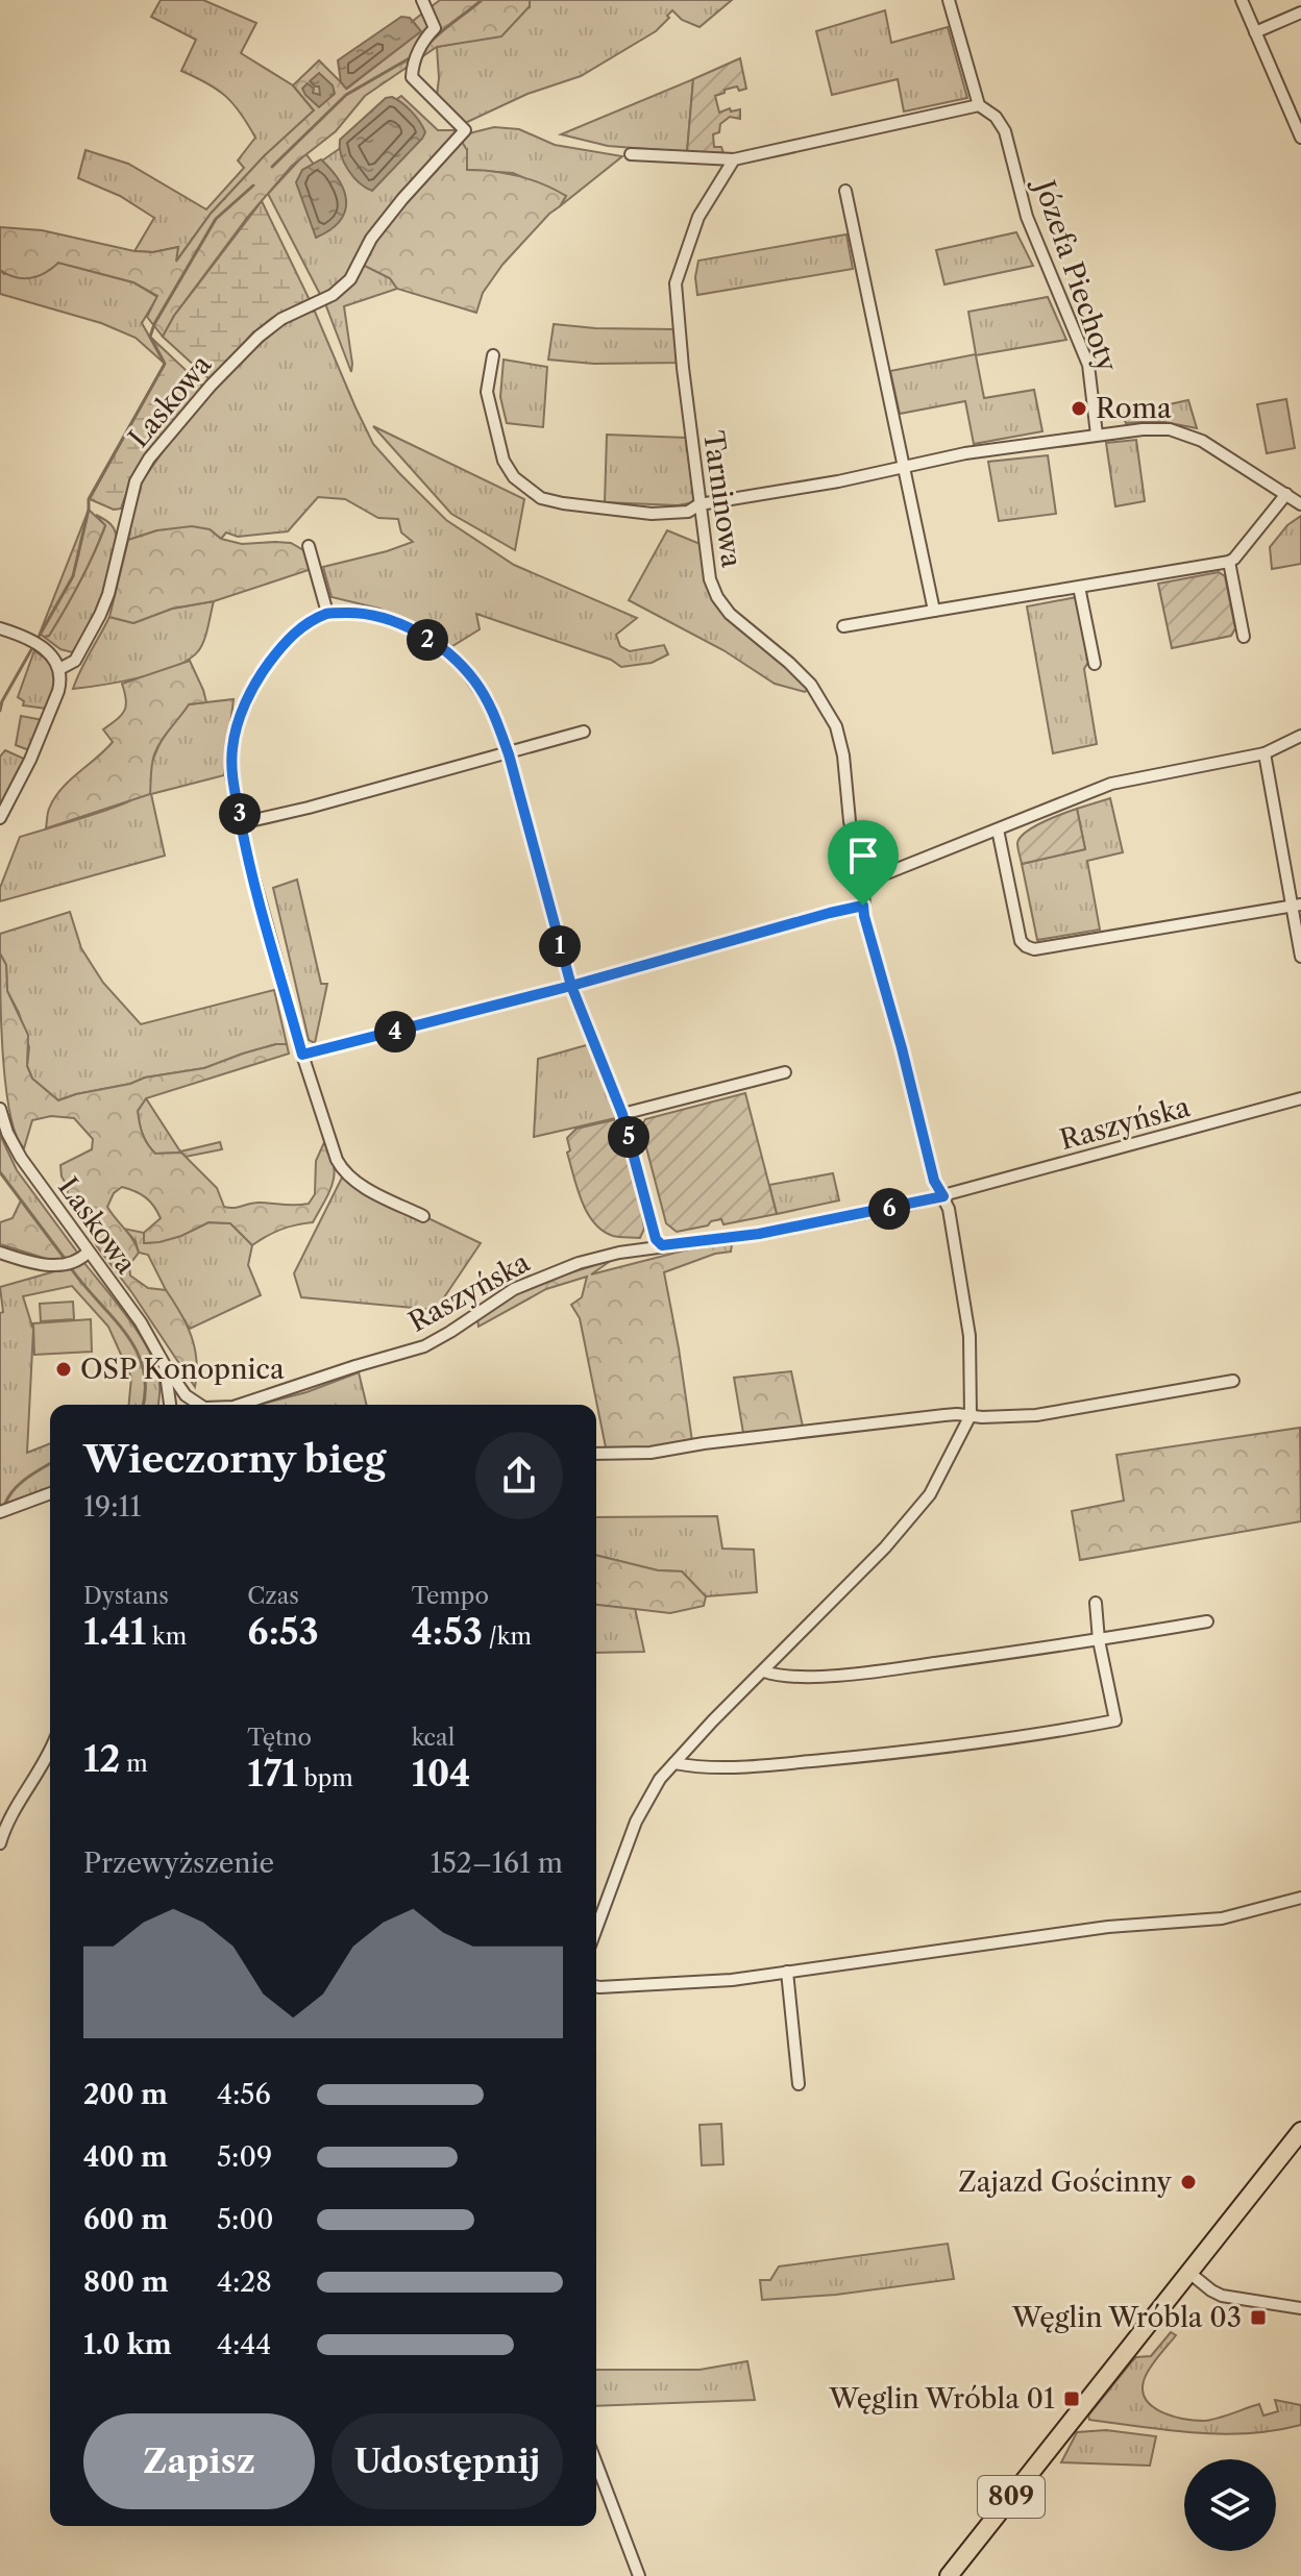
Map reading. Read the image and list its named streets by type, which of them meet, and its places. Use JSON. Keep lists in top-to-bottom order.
{
  "streets": {
    "main road": ["809"],
    "street": [
      "Józefa Piechoty",
      "Laskowa",
      "Tarninowa",
      "Raszyńska"
    ]
  },
  "crossings": [
    ["Tarninowa", "Raszyńska"]
  ],
  "places": {
    "other": ["Roma", "OSP Konopnica", "Zajazd Gościnny"],
    "transit": ["Węglin Wróbla 03", "Węglin Wróbla 01"]
  },
  "page": {
    "pins": [
      "2",
      "3",
      "1",
      "4",
      "5",
      "6"
    ],
    "heading": ["Wieczorny bieg", "19:11"],
    "stats": [
      ["Dystans", "1.41 km"],
      ["Czas", "6:53"],
      ["Tempo", "4:53 /km"],
      ["12 m"],
      ["Tętno", "171 bpm"],
      ["kcal", "104"]
    ],
    "chart": ["Przewyższenie", "152–161 m"],
    "list": [
      {
        "name": "200 m",
        "note": "4:56"
      },
      {
        "name": "400 m",
        "note": "5:09"
      },
      {
        "name": "600 m",
        "note": "5:00"
      },
      {
        "name": "800 m",
        "note": "4:28"
      },
      {
        "name": "1.0 km",
        "note": "4:44"
      }
    ],
    "buttons": ["Zapisz", "Udostępnij"]
  }
}
